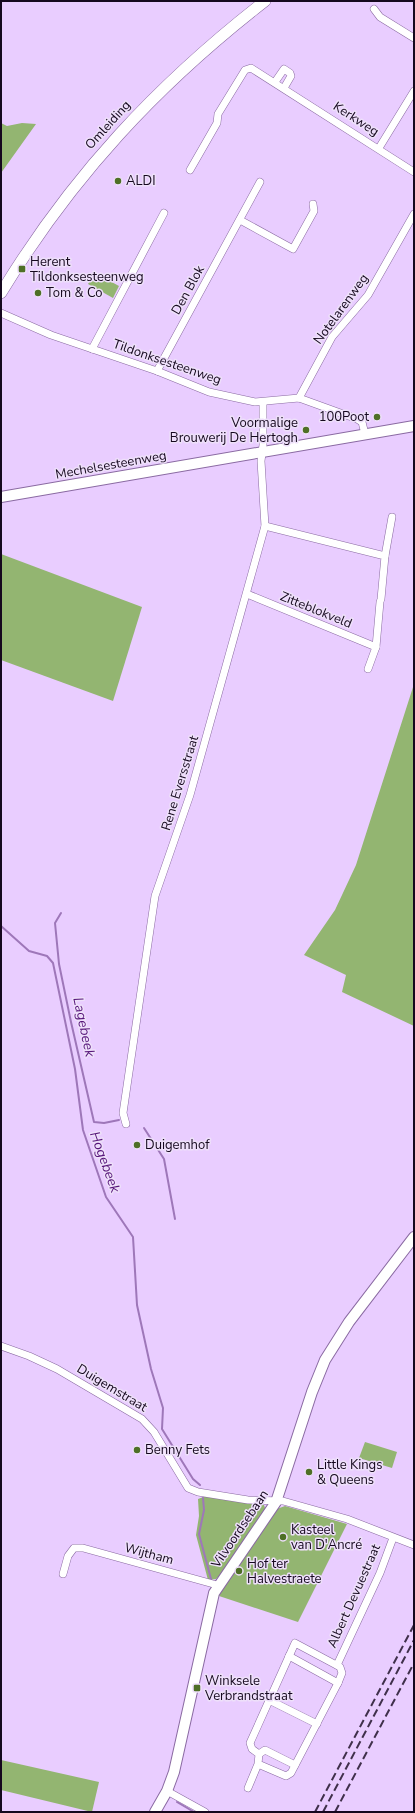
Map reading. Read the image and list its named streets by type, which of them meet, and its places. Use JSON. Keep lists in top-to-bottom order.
{
  "streets": {
    "main road": ["Omleiding"],
    "street": [
      "Kerkweg",
      "Den Blok",
      "Notelarenweg",
      "Tildonksesteenweg",
      "Mechelsesteenweg",
      "Zitteblokveld",
      "Rene Eversstraat",
      "Duigemstraat",
      "Vilvoordsebaan",
      "Wijtham",
      "Albert Devuestraat"
    ]
  },
  "crossings": [
    ["Den Blok", "Tildonksesteenweg"],
    ["Notelarenweg", "Tildonksesteenweg"],
    ["Tildonksesteenweg", "Mechelsesteenweg"],
    ["Tildonksesteenweg", "Rene Eversstraat"],
    ["Mechelsesteenweg", "Rene Eversstraat"],
    ["Zitteblokveld", "Rene Eversstraat"],
    ["Duigemstraat", "Vilvoordsebaan"],
    ["Duigemstraat", "Albert Devuestraat"],
    ["Vilvoordsebaan", "Wijtham"]
  ],
  "water": ["Lagebeek", "Hogebeek"],
  "places": {
    "other": [
      "ALDI",
      "Tom & Co",
      "100Poot",
      "Voormalige Brouwerij De Hertogh",
      "Duigemhof",
      "Benny Fets",
      "Little Kings & Queens",
      "Kasteel van D'Ancré",
      "Hof ter Halvestraete"
    ],
    "transit": ["Herent Tildonksesteenweg", "Winksele Verbrandstraat"]
  }
}
